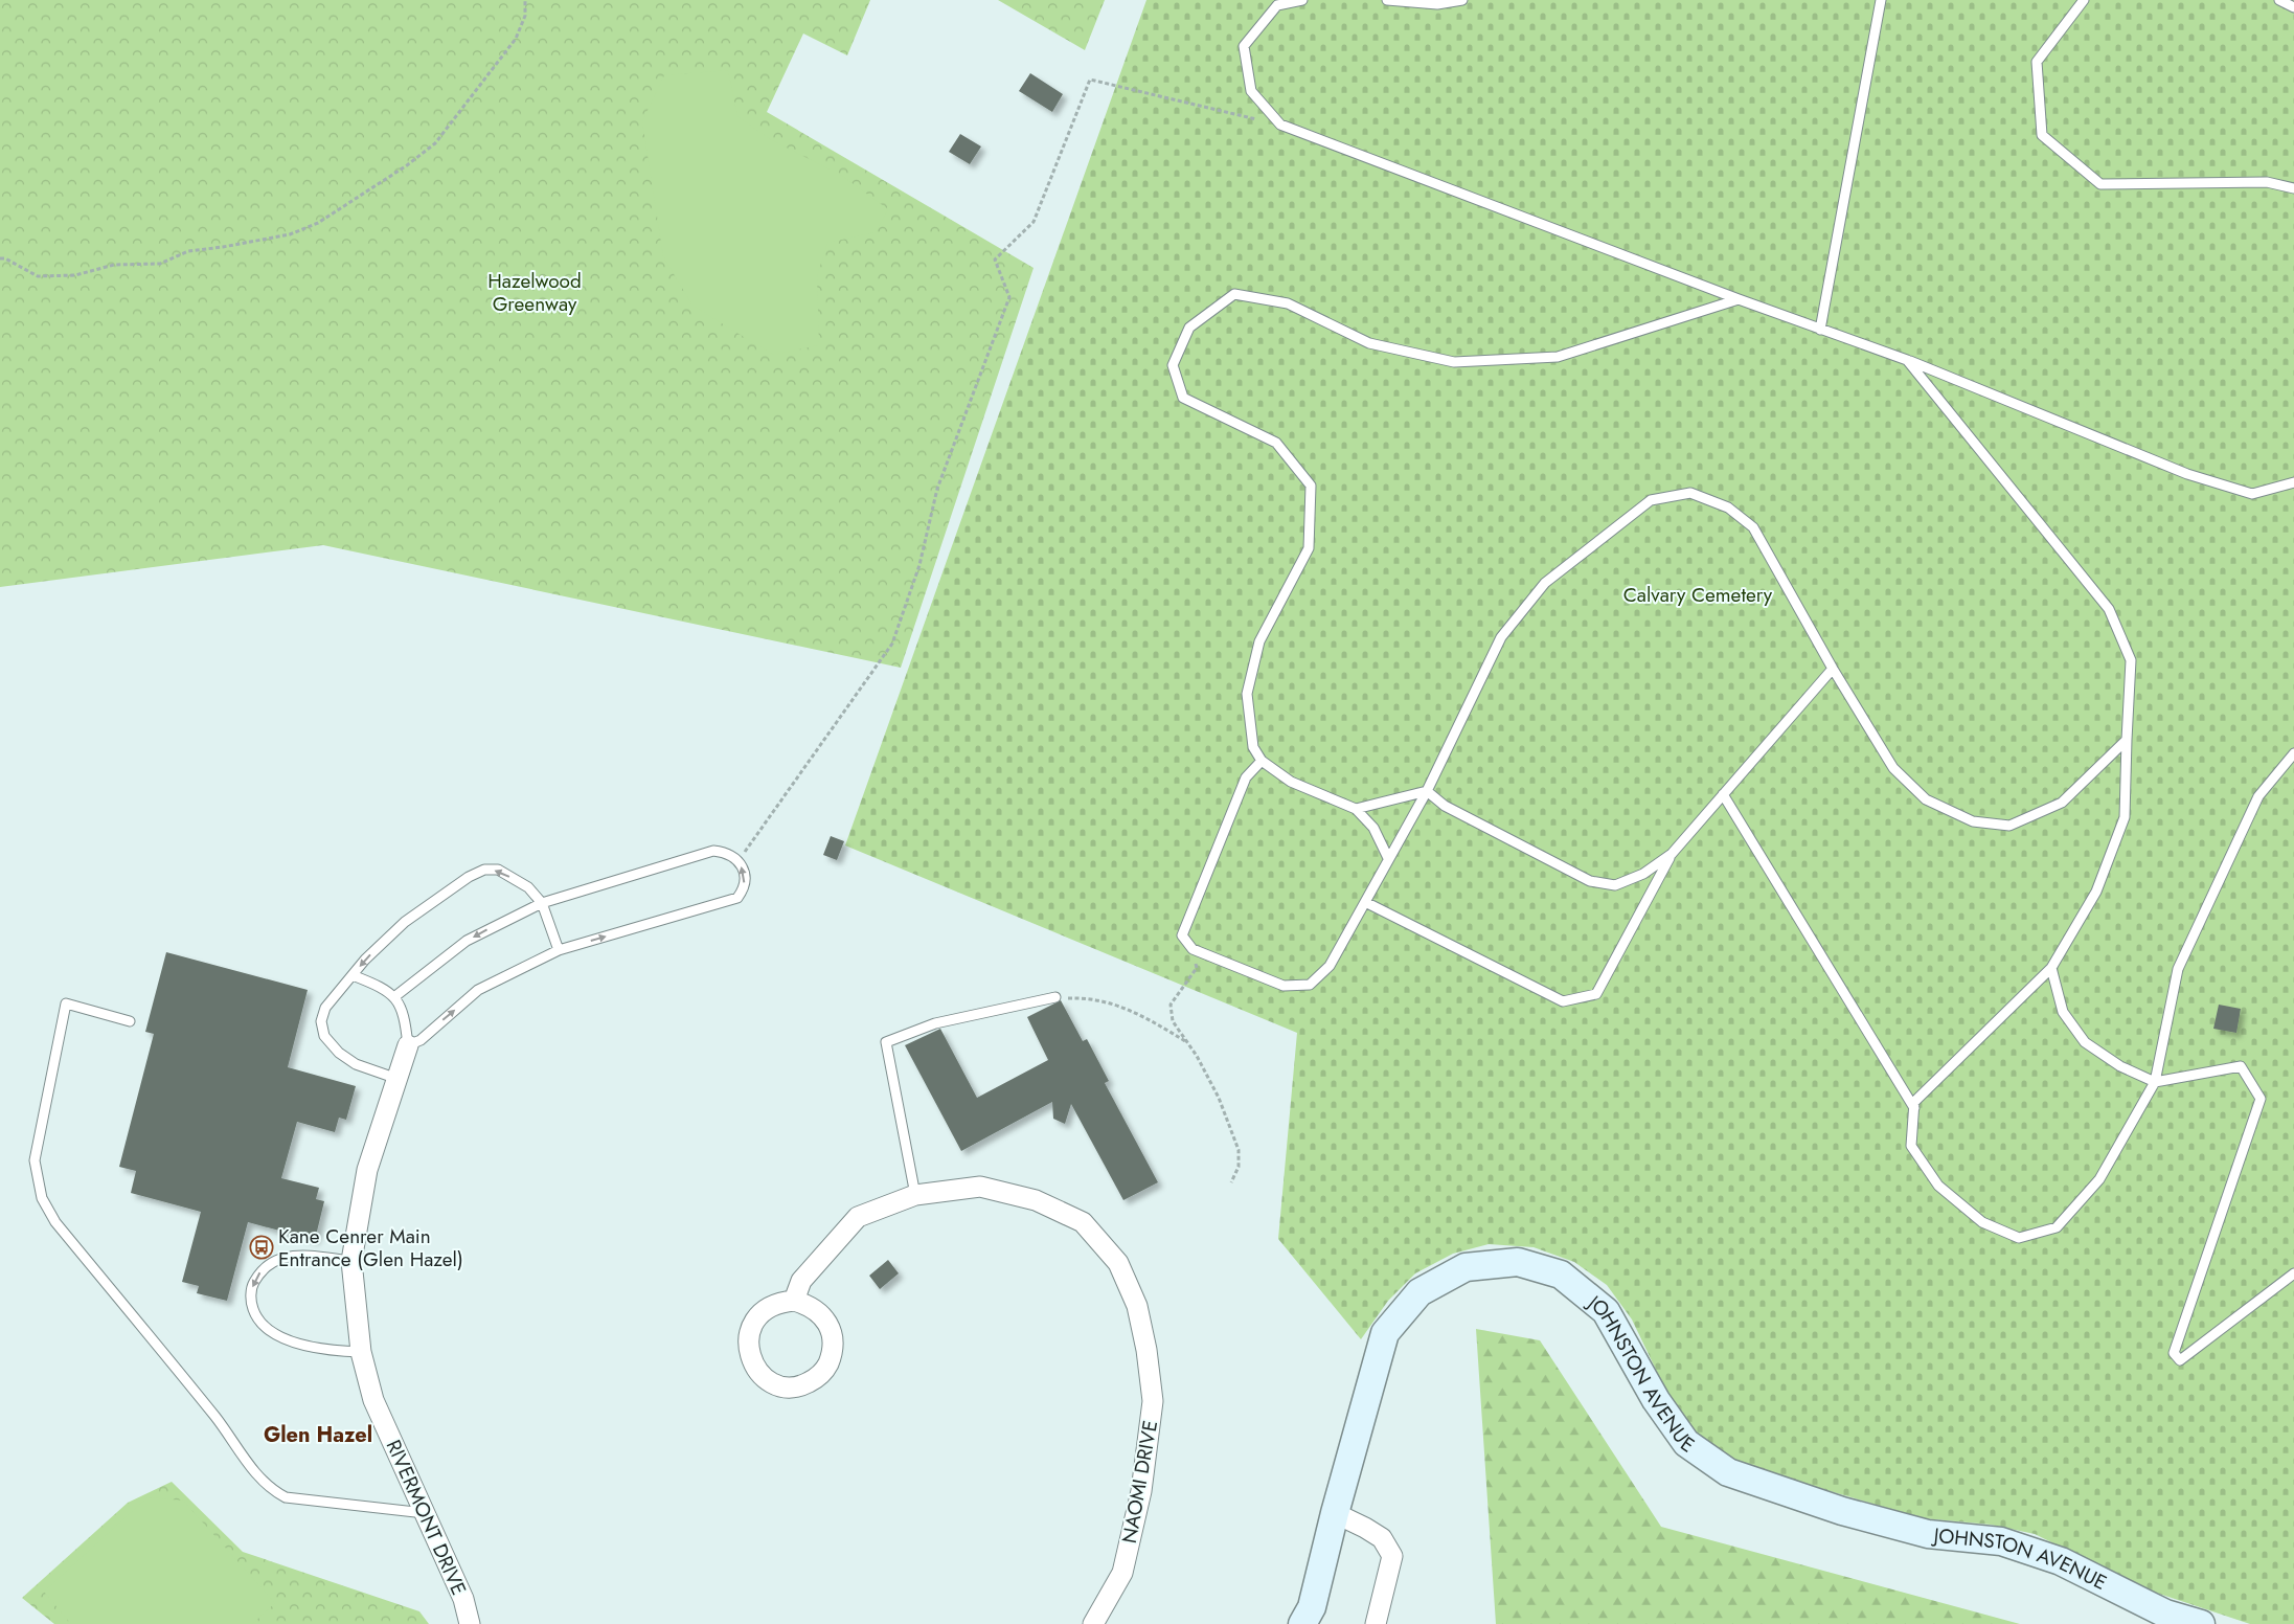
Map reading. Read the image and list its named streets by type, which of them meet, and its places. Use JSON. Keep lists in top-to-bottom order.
{
  "streets": {
    "street": ["JOHNSTON AVENUE", "NAOMI DRIVE", "RIVERMONT DRIVE"]
  },
  "districts": ["Glen Hazel"],
  "parks": ["Hazelwood Greenway", "Calvary Cemetery"],
  "places": {
    "bus stop": ["Kane Cenrer Main Entrance (Glen Hazel)"]
  }
}
